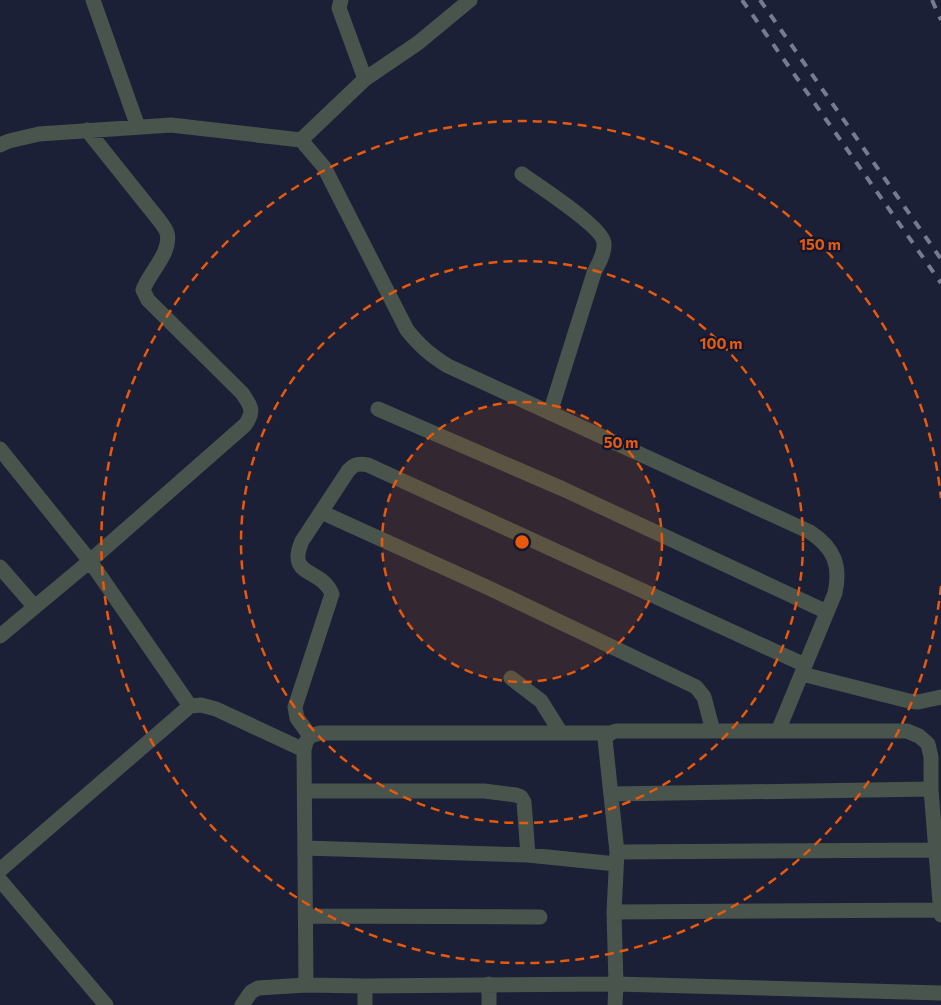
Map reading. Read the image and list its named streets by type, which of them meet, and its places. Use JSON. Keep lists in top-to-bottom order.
{
  "rings": ["150 m", "100 m", "50 m"]
}
